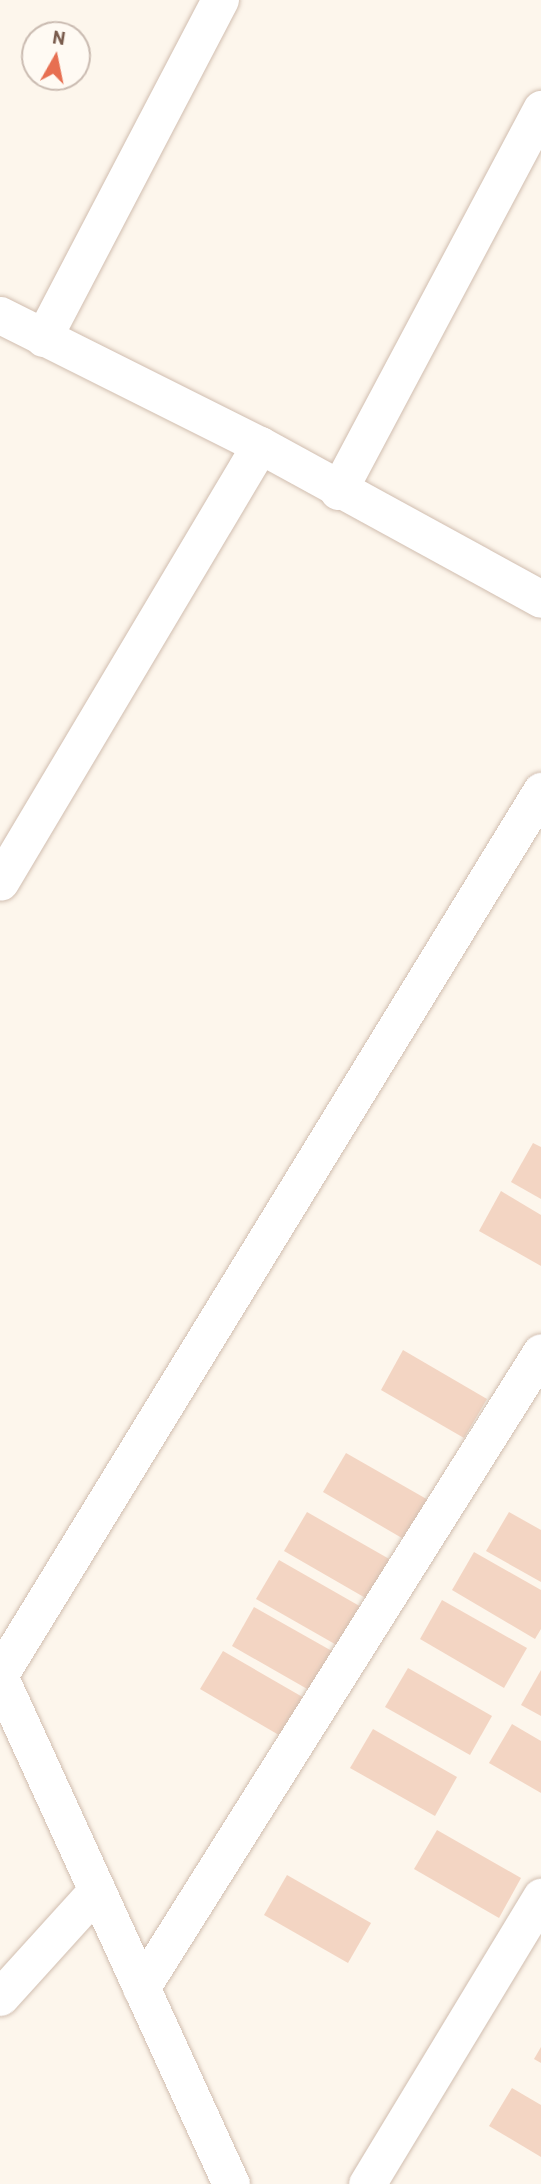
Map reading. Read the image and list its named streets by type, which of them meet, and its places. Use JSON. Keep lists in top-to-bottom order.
{
  "north": "top"
}
